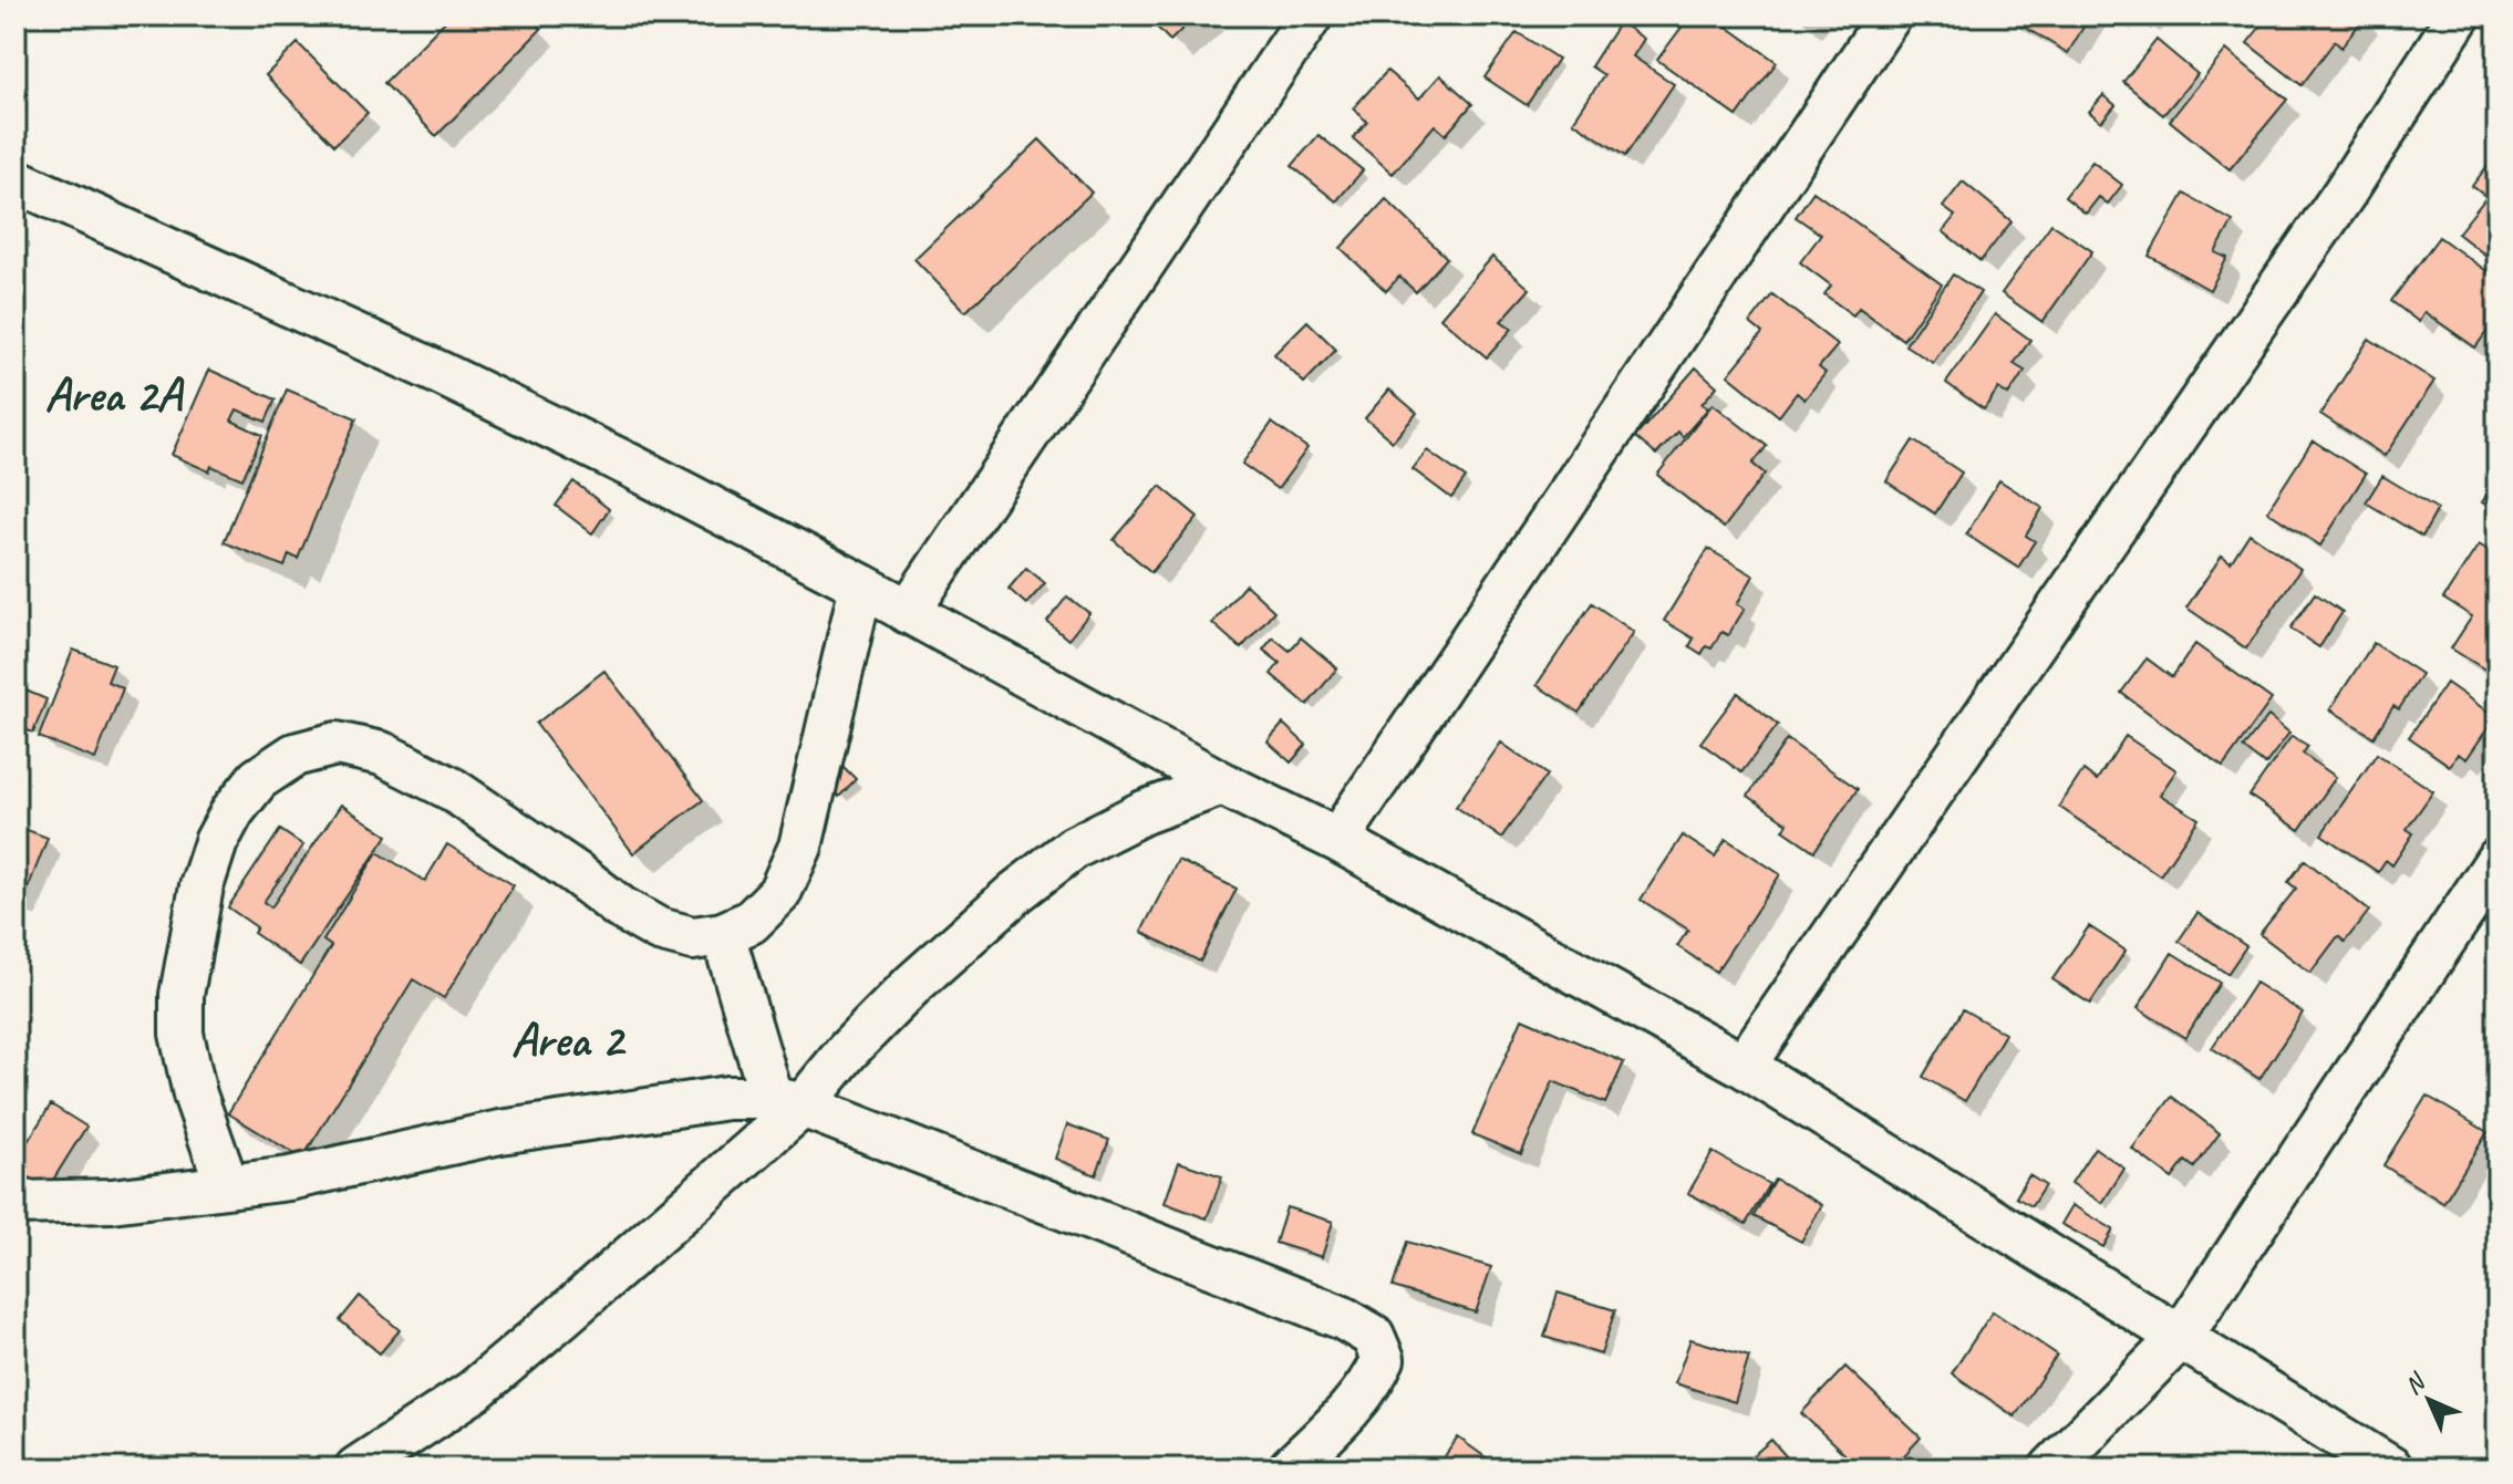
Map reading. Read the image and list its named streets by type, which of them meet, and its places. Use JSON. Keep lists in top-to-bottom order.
{
  "districts": ["Area 2A", "Area 2"],
  "north": "top left"
}
